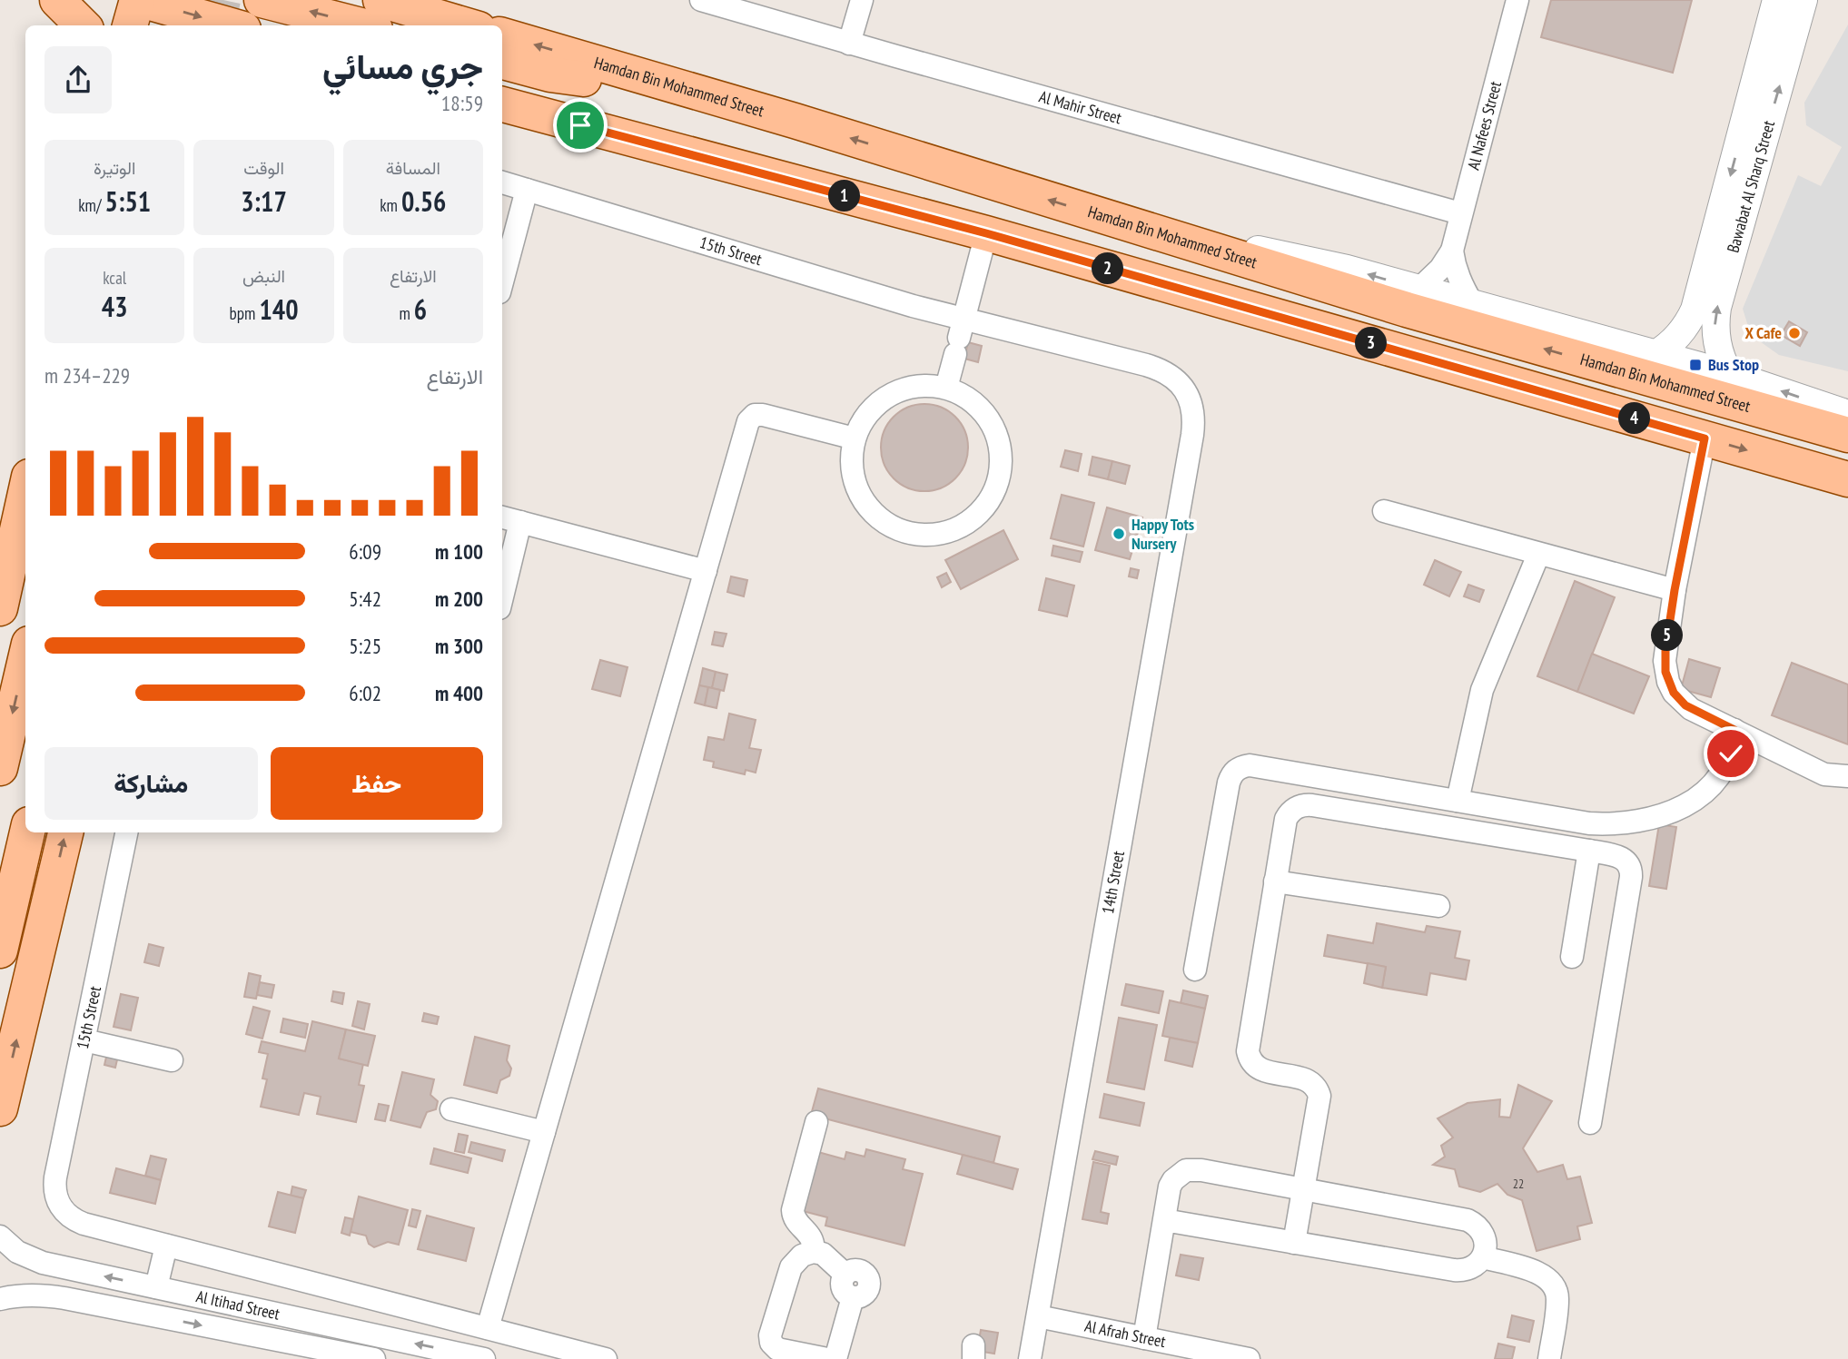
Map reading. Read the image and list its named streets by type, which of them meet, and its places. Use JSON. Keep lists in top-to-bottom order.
{
  "streets": {
    "main road": ["Hamdan Bin Mohammed Street"],
    "street": [
      "Al Mahir Street",
      "Al Nafees Street",
      "Bawabat Al Sharq Street",
      "15th Street",
      "14th Street",
      "Al Itihad Street",
      "Al Afrah Street"
    ]
  },
  "crossings": [
    ["Al Mahir Street", "Al Nafees Street"],
    ["15th Street", "14th Street"],
    ["14th Street", "Al Afrah Street"]
  ],
  "places": {
    "other": ["X Cafe", "Happy Tots Nursery"],
    "transit": ["Bus Stop"]
  },
  "house_numbers": ["22"],
  "page": {
    "heading": ["جري مسائي", "18:59"],
    "stats": [
      ["المسافة", "0.56 km"],
      ["الوقت", "3:17"],
      ["الوتيرة", "5:51 /km"],
      ["الارتفاع", "6 m"],
      ["النبض", "140 bpm"],
      ["kcal", "43"]
    ],
    "pins": [
      "1",
      "2",
      "3",
      "4",
      "5"
    ],
    "chart": ["الارتفاع", "229–234 m"],
    "list": [
      {
        "name": "100 m",
        "note": "6:09"
      },
      {
        "name": "200 m",
        "note": "5:42"
      },
      {
        "name": "300 m",
        "note": "5:25"
      },
      {
        "name": "400 m",
        "note": "6:02"
      }
    ],
    "buttons": ["حفظ", "مشاركة"]
  }
}
